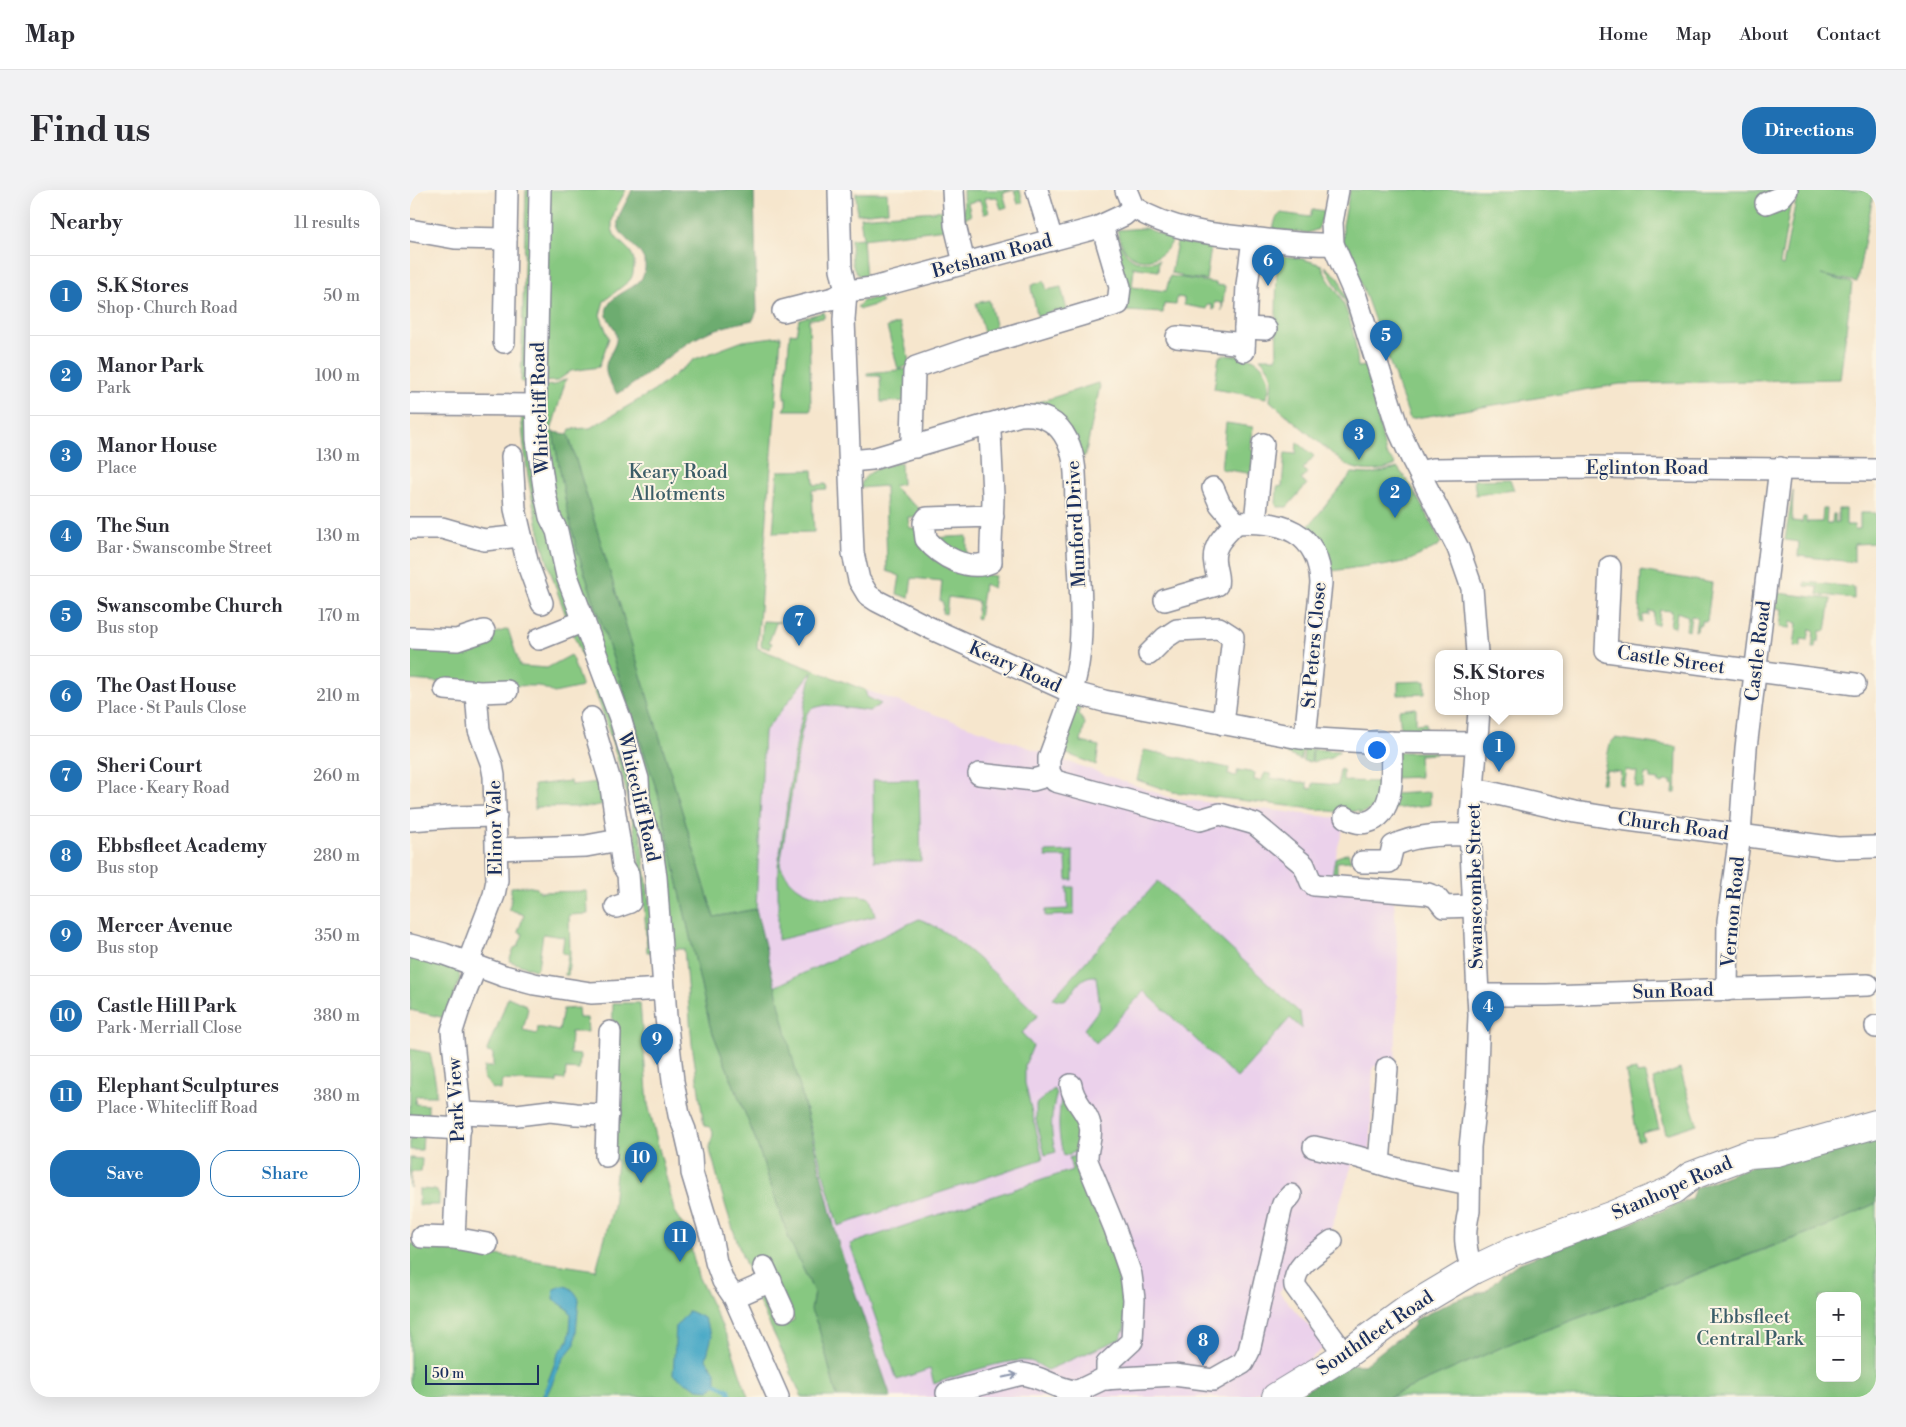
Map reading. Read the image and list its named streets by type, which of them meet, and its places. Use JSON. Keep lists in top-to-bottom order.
{
  "streets": {
    "main road": ["Stanhope Road", "Southfleet Road"],
    "street": [
      "Betsham Road",
      "Whitecliff Road",
      "Eglinton Road",
      "Munford Drive",
      "St Peters Close",
      "Castle Road",
      "Castle Street",
      "Keary Road",
      "Church Road",
      "Elinor Vale",
      "Swanscombe Street",
      "Vernon Road",
      "Sun Road",
      "Park View"
    ]
  },
  "crossings": [
    ["Betsham Road", "Keary Road"],
    ["Eglinton Road", "Castle Road"],
    ["Munford Drive", "Keary Road"],
    ["St Peters Close", "Keary Road"],
    ["Castle Road", "Castle Street"],
    ["Castle Road", "Church Road"],
    ["Castle Road", "Vernon Road"],
    ["Keary Road", "Swanscombe Street"],
    ["Church Road", "Swanscombe Street"],
    ["Church Road", "Vernon Road"],
    ["Elinor Vale", "Park View"],
    ["Swanscombe Street", "Sun Road"],
    ["Swanscombe Street", "Stanhope Road"],
    ["Swanscombe Street", "Southfleet Road"],
    ["Vernon Road", "Sun Road"],
    ["Stanhope Road", "Southfleet Road"]
  ],
  "parks": ["Keary Road Allotments", "Ebbsfleet Central Park"],
  "scale_bar": "50 m",
  "page": {
    "header": "Map",
    "nav": [
      "Home",
      "Map",
      "About",
      "Contact"
    ],
    "buttons": [
      "Directions",
      ["Save", "Share"]
    ],
    "title": "Find us",
    "heading": ["Nearby", "11 results"],
    "pins": [
      "6",
      "5",
      "3",
      "2",
      "7",
      "1",
      "4",
      "9",
      "10",
      "11",
      "8"
    ],
    "list": [
      {
        "mark": "1",
        "name": "S.K Stores",
        "note": "Shop · Church Road",
        "value": "50 m"
      },
      {
        "mark": "2",
        "name": "Manor Park",
        "note": "Park",
        "value": "100 m"
      },
      {
        "mark": "3",
        "name": "Manor House",
        "note": "Place",
        "value": "130 m"
      },
      {
        "mark": "4",
        "name": "The Sun",
        "note": "Bar · Swanscombe Street",
        "value": "130 m"
      },
      {
        "mark": "5",
        "name": "Swanscombe Church",
        "note": "Bus stop",
        "value": "170 m"
      },
      {
        "mark": "6",
        "name": "The Oast House",
        "note": "Place · St Pauls Close",
        "value": "210 m"
      },
      {
        "mark": "7",
        "name": "Sheri Court",
        "note": "Place · Keary Road",
        "value": "260 m"
      },
      {
        "mark": "8",
        "name": "Ebbsfleet Academy",
        "note": "Bus stop",
        "value": "280 m"
      },
      {
        "mark": "9",
        "name": "Mercer Avenue",
        "note": "Bus stop",
        "value": "350 m"
      },
      {
        "mark": "10",
        "name": "Castle Hill Park",
        "note": "Park · Merriall Close",
        "value": "380 m"
      },
      {
        "mark": "11",
        "name": "Elephant Sculptures",
        "note": "Place · Whitecliff Road",
        "value": "380 m"
      }
    ],
    "popup": ["S.K Stores", "Shop"],
    "map_buttons": ["+", "−"],
    "scale": "50 m"
  }
}
